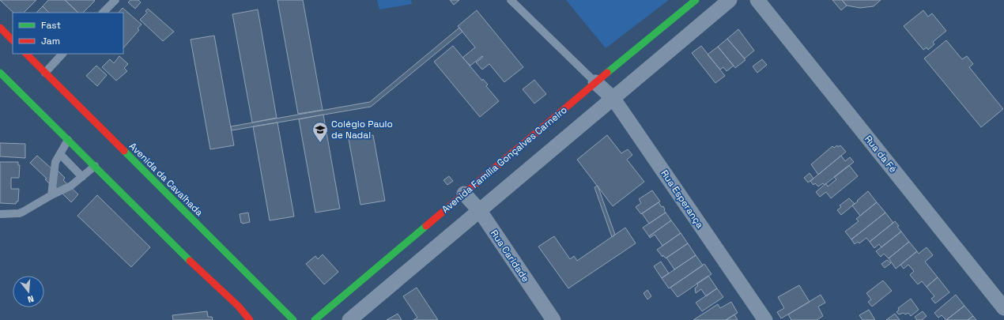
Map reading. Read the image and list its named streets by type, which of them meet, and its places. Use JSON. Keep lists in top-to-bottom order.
{
  "streets": {
    "main road": ["Avenida Família Gonçalves Carneiro", "Avenida da Cavalhada"],
    "street": ["Rua da Fé", "Rua Esperança", "Rua Caridade"]
  },
  "crossings": [
    ["Avenida Família Gonçalves Carneiro", "Rua Esperança"],
    ["Avenida Família Gonçalves Carneiro", "Rua Caridade"]
  ],
  "places": {
    "school or university": ["Colégio Paulo de Nadal"]
  },
  "legend": ["Fast", "Jam"],
  "north": "bottom"
}
